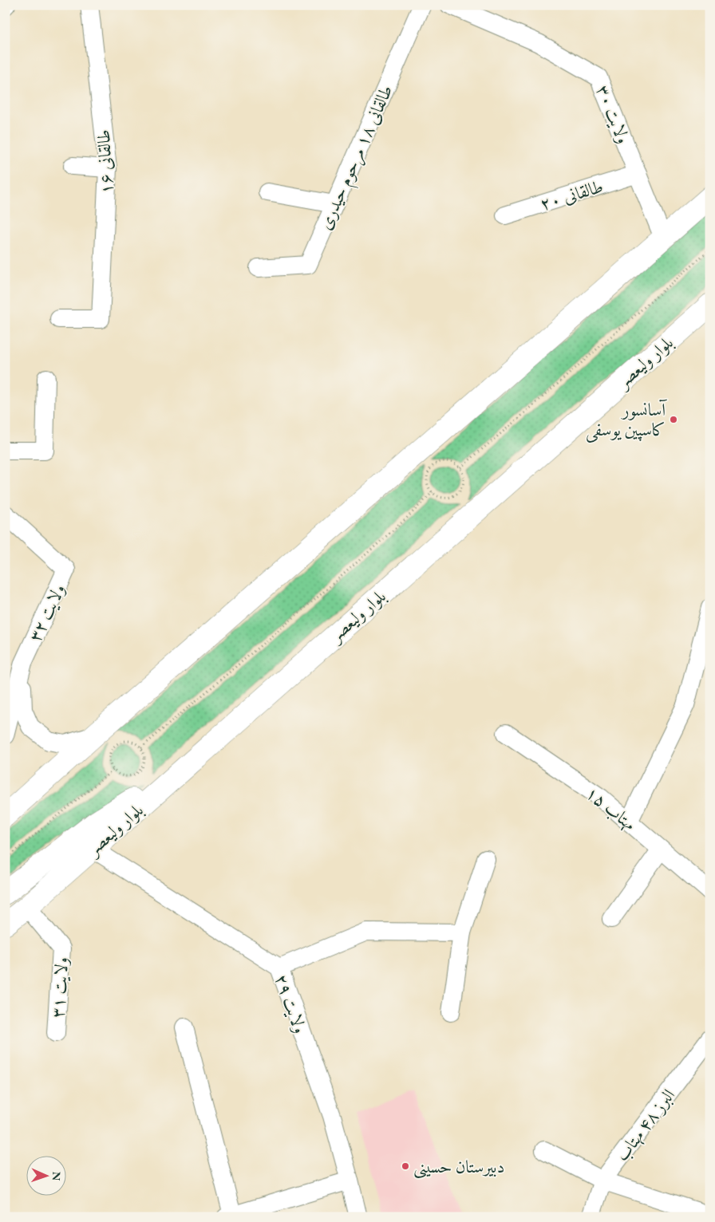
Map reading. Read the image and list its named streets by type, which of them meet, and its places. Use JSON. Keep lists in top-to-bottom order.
{
  "streets": {
    "main road": ["بلوار ولیعصر"],
    "street": [
      "ولایت ۳۰",
      "طالقانی ۱۸ مرحوم حیدری",
      "طالقانی ۱۶",
      "طالقانی ۲۰",
      "ولایت ۳۲",
      "مهتاب ۱۵",
      "ولایت ۳۱",
      "ولایت ٢٩",
      "البرز ۴۸ مهتاب"
    ]
  },
  "crossings": [
    ["ولایت ۳۰", "طالقانی ۲۰"],
    ["بلوار ولیعصر", "ولایت ۳۱"],
    ["بلوار ولیعصر", "ولایت ٢٩"]
  ],
  "places": ["آسانسور کاسپین یوسفی", "دبیرستان حسینی"],
  "north": "right"
}
